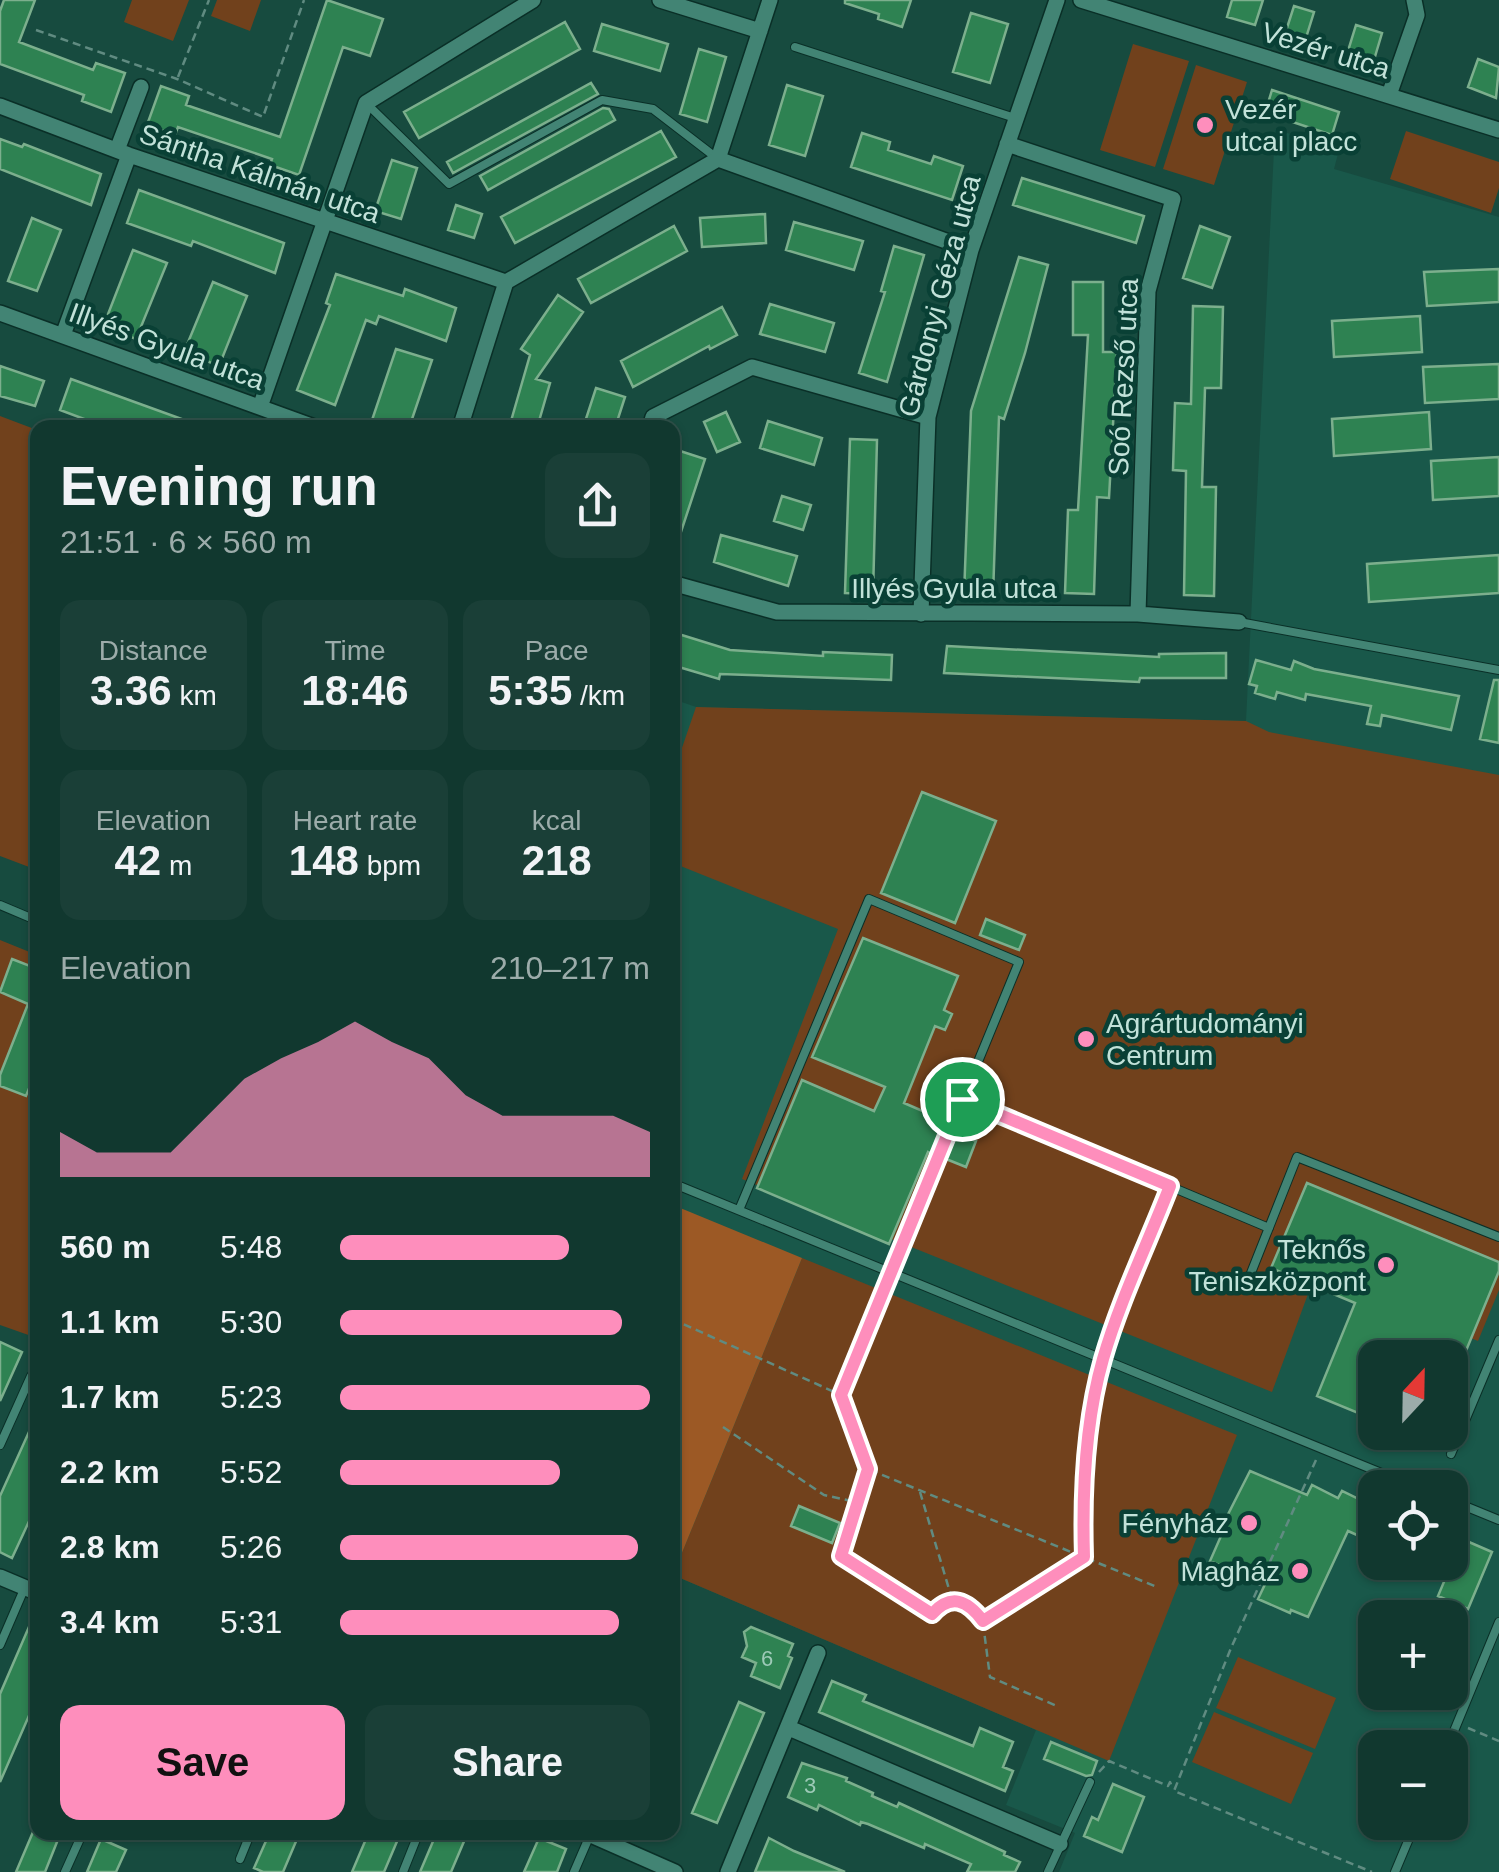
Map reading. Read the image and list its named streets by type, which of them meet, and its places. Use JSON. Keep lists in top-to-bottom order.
{
  "streets": {
    "street": [
      "Vezér utca",
      "Sántha Kálmán utca",
      "Gárdonyi Géza utca",
      "Illyés Gyula utca",
      "Soó Rezső utca"
    ]
  },
  "crossings": [
    ["Gárdonyi Géza utca", "Illyés Gyula utca"],
    ["Gárdonyi Géza utca", "Soó Rezső utca"],
    ["Illyés Gyula utca", "Soó Rezső utca"]
  ],
  "places": [
    "Vezér utcai placc",
    "Agrártudományi Centrum",
    "Teknős Teniszközpont",
    "Fényház",
    "Magház"
  ],
  "house_numbers": ["6", "3"],
  "north": "top",
  "page": {
    "heading": ["Evening run", "21:51 · 6 × 560 m"],
    "stats": [
      ["Distance", "3.36 km"],
      ["Time", "18:46"],
      ["Pace", "5:35 /km"],
      ["Elevation", "42 m"],
      ["Heart rate", "148 bpm"],
      ["kcal", "218"]
    ],
    "chart": ["Elevation", "210–217 m"],
    "list": [
      {
        "name": "560 m",
        "note": "5:48"
      },
      {
        "name": "1.1 km",
        "note": "5:30"
      },
      {
        "name": "1.7 km",
        "note": "5:23"
      },
      {
        "name": "2.2 km",
        "note": "5:52"
      },
      {
        "name": "2.8 km",
        "note": "5:26"
      },
      {
        "name": "3.4 km",
        "note": "5:31"
      }
    ],
    "map_buttons": ["+", "−"],
    "buttons": ["Save", "Share"]
  }
}
